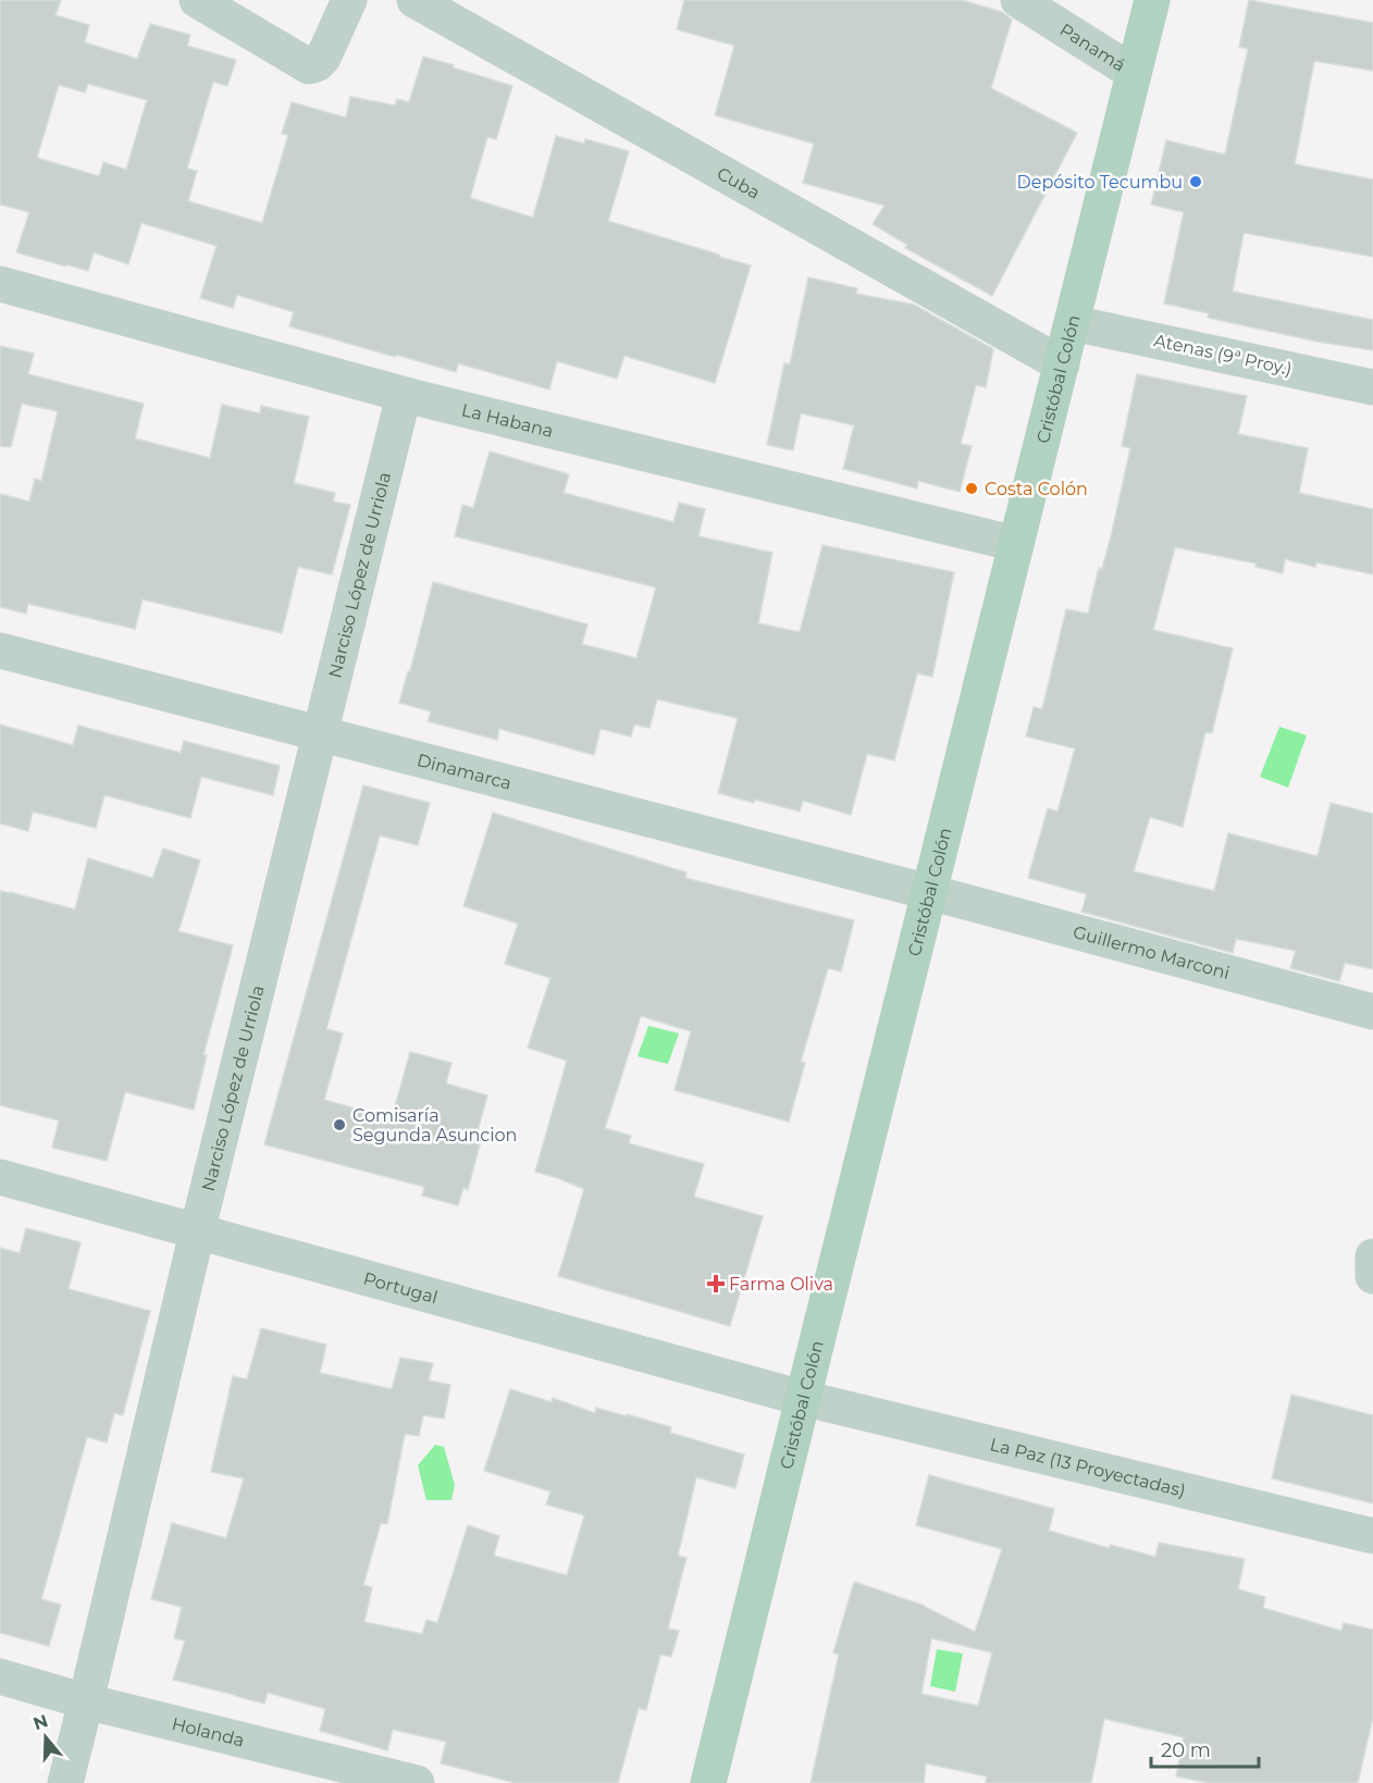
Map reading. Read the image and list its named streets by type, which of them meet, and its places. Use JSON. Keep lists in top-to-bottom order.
{
  "streets": {
    "main road": ["Cristóbal Colón"],
    "street": [
      "Panamá",
      "Cuba",
      "Atenas (9ª Proy.)",
      "La Habana",
      "Narciso López de Urriola",
      "Dinamarca",
      "Guillermo Marconi",
      "Portugal",
      "La Paz (13 Proyectadas)",
      "Holanda"
    ]
  },
  "crossings": [
    ["Panamá", "Cristóbal Colón"],
    ["Cuba", "Cristóbal Colón"],
    ["Atenas (9ª Proy.)", "Cristóbal Colón"],
    ["Cristóbal Colón", "La Habana"],
    ["Cristóbal Colón", "Dinamarca"],
    ["Cristóbal Colón", "Guillermo Marconi"],
    ["Cristóbal Colón", "Portugal"],
    ["Cristóbal Colón", "La Paz (13 Proyectadas)"],
    ["La Habana", "Narciso López de Urriola"],
    ["Narciso López de Urriola", "Dinamarca"],
    ["Narciso López de Urriola", "Portugal"],
    ["Narciso López de Urriola", "Holanda"],
    ["Dinamarca", "Guillermo Marconi"],
    ["Portugal", "La Paz (13 Proyectadas)"]
  ],
  "places": {
    "other": ["Depósito Tecumbu", "Costa Colón", "Comisaría Segunda Asuncion"],
    "health": ["Farma Oliva"]
  },
  "scale_bar": "20 m",
  "north": "top"
}
